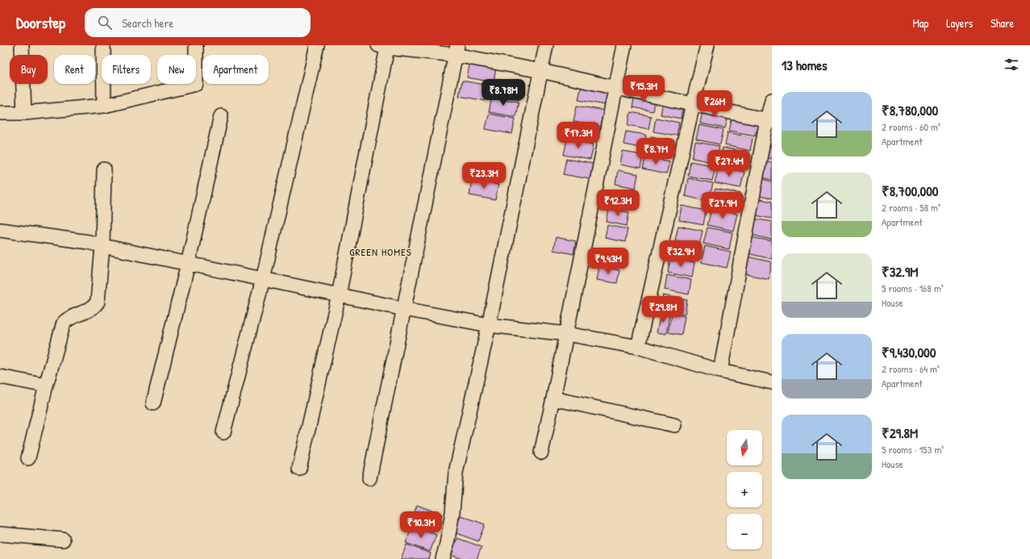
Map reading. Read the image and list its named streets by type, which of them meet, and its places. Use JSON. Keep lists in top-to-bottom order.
{
  "districts": ["GREEN HOMES"],
  "north": "bottom",
  "page": {
    "header": "Doorstep",
    "search": "Search here",
    "nav": ["Map", "Layers", "Share"],
    "heading": "13 homes",
    "chip": [
      "Buy",
      "Rent",
      "Filters",
      "New",
      "Apartment"
    ],
    "price": [
      "₹15.3M",
      "₹8.78M",
      "₹26M",
      "₹17.3M",
      "₹8.7M",
      "₹27.4M",
      "₹23.3M",
      "₹12.3M",
      "₹27.9M",
      "₹32.9M",
      "₹9.43M",
      "₹29.8M",
      "₹10.3M"
    ],
    "list": [
      {
        "name": "₹8,780,000",
        "note": "2 rooms · 60 m² · Apartment"
      },
      {
        "name": "₹8,700,000",
        "note": "2 rooms · 58 m² · Apartment"
      },
      {
        "name": "₹32.9M",
        "note": "5 rooms · 168 m² · House"
      },
      {
        "name": "₹9,430,000",
        "note": "2 rooms · 64 m² · Apartment"
      },
      {
        "name": "₹29.8M",
        "note": "5 rooms · 153 m² · House"
      }
    ],
    "map_buttons": ["+", "−"]
  }
}
